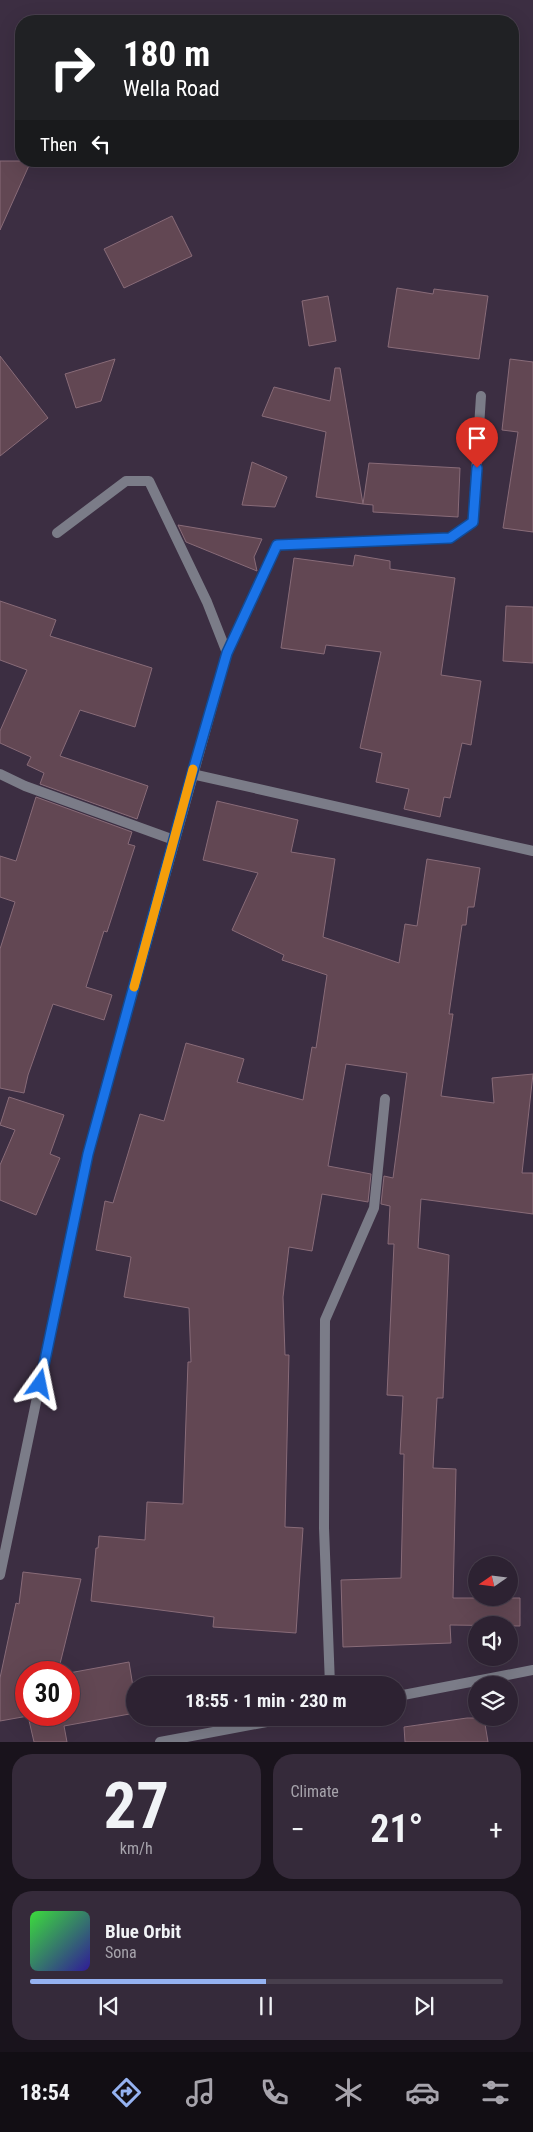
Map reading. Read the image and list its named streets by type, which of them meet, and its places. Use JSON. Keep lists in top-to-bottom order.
{
  "north": "left",
  "page": {
    "turn": ["180 m", "Wella Road"],
    "then": "Then",
    "limit": "30",
    "trip": "18:55 · 1 min · 230 m",
    "tile": [
      ["27", "km/h"],
      "Climate"
    ],
    "heat": ["−", "21°", "+"],
    "song": ["Blue Orbit", "Sona"],
    "tabs": "18:54"
  }
}
